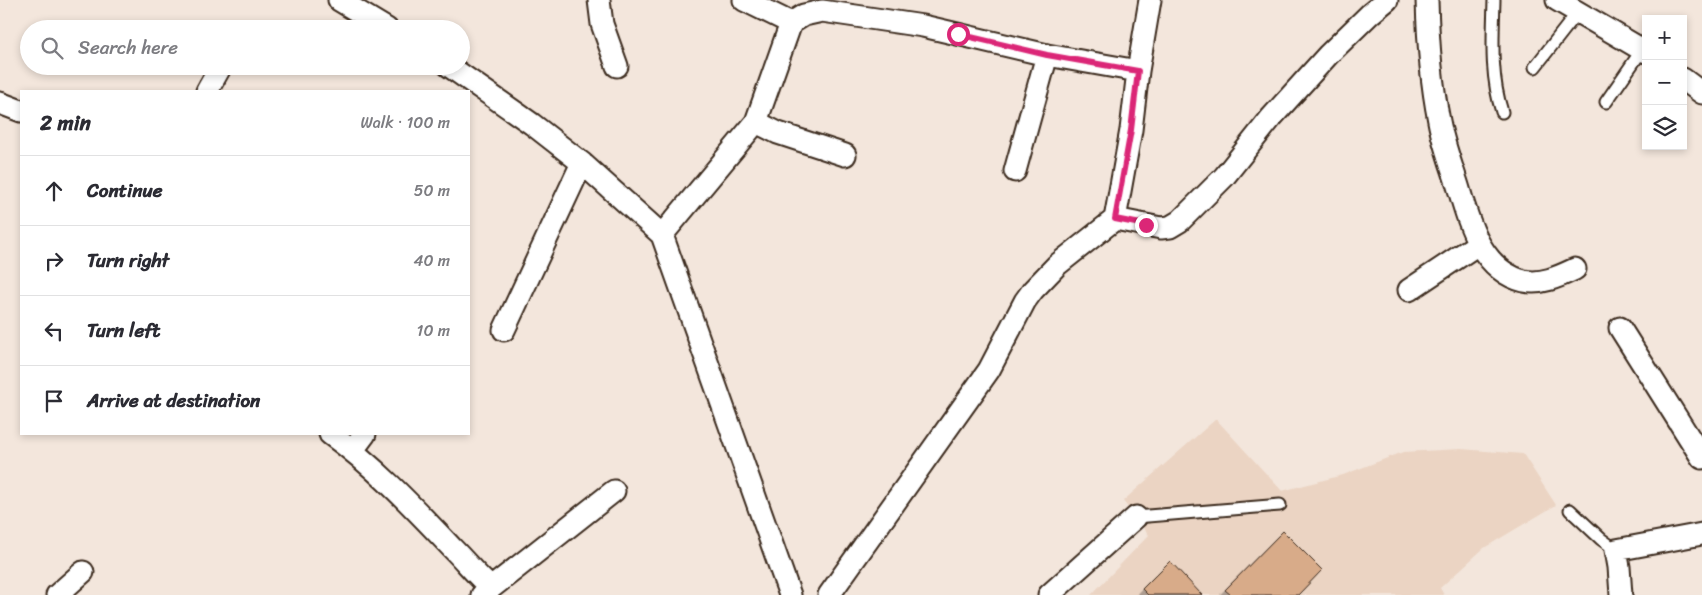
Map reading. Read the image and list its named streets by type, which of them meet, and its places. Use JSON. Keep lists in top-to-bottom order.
{
  "page": {
    "map_buttons": ["+", "−"],
    "search": "Search here",
    "heading": ["2 min", "Walk · 100 m"],
    "list": [
      ["Continue", "50 m"],
      ["Turn right", "40 m"],
      ["Turn left", "10 m"],
      "Arrive at destination"
    ]
  }
}
